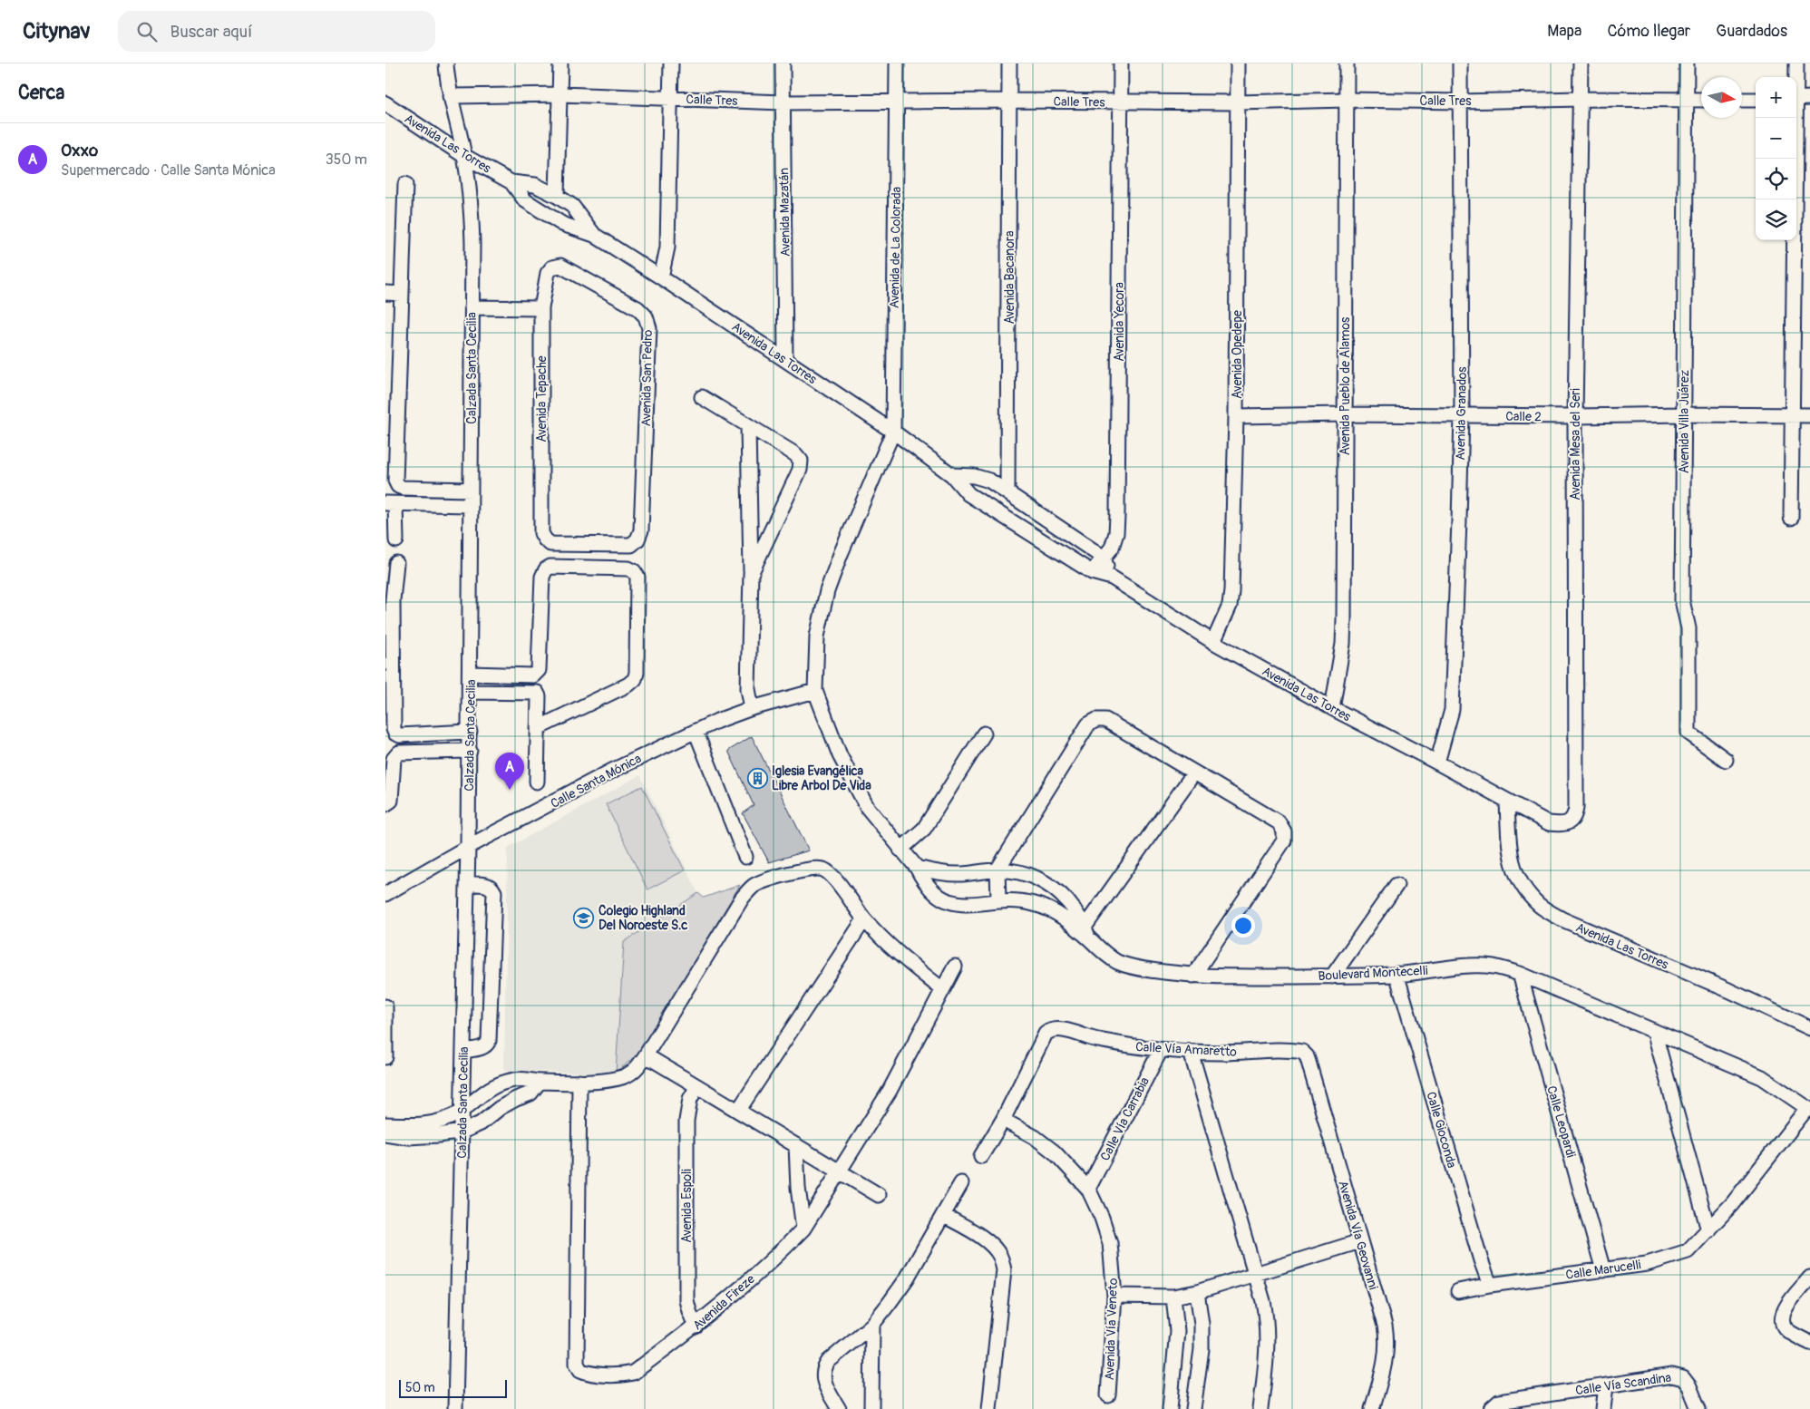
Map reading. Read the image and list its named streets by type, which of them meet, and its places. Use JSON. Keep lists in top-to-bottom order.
{
  "streets": {
    "street": [
      "Calle Tres",
      "Avenida Las Torres",
      "Avenida Mazatán",
      "Avenida de La Colorada",
      "Avenida Bacanora",
      "Avenida Yecora",
      "Avenida Opedepe",
      "Calzada Santa Cecilia",
      "Avenida San Pedro",
      "Avenida Pueblo de Alamos",
      "Avenida Tepache",
      "Avenida Granados",
      "Calle 2",
      "Avenida Villa Juárez",
      "Avenida Mesa del Seri",
      "Calle Santa Mónica",
      "Boulevard Montecelli",
      "Calle Vía Amaretto",
      "Calle Vía Carrabia",
      "Calle Leopardi",
      "Calle Gioconda",
      "Avenida Espoli",
      "Avenida Vía Geovanni",
      "Calle Marucelli",
      "Avenida Fireze",
      "Avenida Vía Veneto",
      "Calle Vía Scandina"
    ]
  },
  "crossings": [
    ["Calle Tres", "Avenida Mazatán"],
    ["Calle Tres", "Avenida de La Colorada"],
    ["Calle Tres", "Avenida Bacanora"],
    ["Calle Tres", "Avenida Yecora"],
    ["Calle Tres", "Avenida Opedepe"],
    ["Calle Tres", "Calzada Santa Cecilia"],
    ["Calle Tres", "Avenida Pueblo de Alamos"],
    ["Calle Tres", "Avenida Granados"],
    ["Calle Tres", "Avenida Villa Juárez"],
    ["Calle Tres", "Avenida Mesa del Seri"],
    ["Avenida Las Torres", "Avenida Mazatán"],
    ["Avenida Las Torres", "Avenida de La Colorada"],
    ["Avenida Las Torres", "Avenida Yecora"],
    ["Avenida Las Torres", "Avenida Opedepe"],
    ["Avenida Las Torres", "Calzada Santa Cecilia"],
    ["Avenida Las Torres", "Avenida Pueblo de Alamos"],
    ["Avenida Las Torres", "Avenida Granados"],
    ["Avenida Las Torres", "Avenida Mesa del Seri"],
    ["Avenida Opedepe", "Calle 2"],
    ["Calzada Santa Cecilia", "Calle Santa Mónica"],
    ["Avenida San Pedro", "Avenida Tepache"],
    ["Avenida Pueblo de Alamos", "Calle 2"],
    ["Avenida Granados", "Calle 2"],
    ["Calle 2", "Avenida Villa Juárez"],
    ["Calle 2", "Avenida Mesa del Seri"],
    ["Calle Santa Mónica", "Boulevard Montecelli"],
    ["Boulevard Montecelli", "Calle Leopardi"],
    ["Boulevard Montecelli", "Calle Gioconda"],
    ["Boulevard Montecelli", "Calle Marucelli"],
    ["Calle Vía Amaretto", "Calle Vía Carrabia"],
    ["Calle Vía Amaretto", "Avenida Vía Geovanni"],
    ["Calle Vía Amaretto", "Avenida Vía Veneto"],
    ["Calle Vía Carrabia", "Avenida Vía Veneto"],
    ["Calle Leopardi", "Calle Marucelli"],
    ["Calle Gioconda", "Calle Marucelli"],
    ["Avenida Espoli", "Avenida Fireze"]
  ],
  "places": {
    "building": ["Iglesia Evangélica Libre Arbol De Vida"],
    "school or university": ["Colegio Highland Del Noroeste S.c"]
  },
  "scale_bar": "50 m",
  "north": "right",
  "page": {
    "header": "Citynav",
    "search": "Buscar aquí",
    "nav": ["Mapa", "Cómo llegar", "Guardados"],
    "heading": "Cerca",
    "map_buttons": ["+", "−"],
    "list": [
      {
        "mark": "A",
        "name": "Oxxo",
        "note": "Supermercado · Calle Santa Mónica",
        "value": "350 m"
      }
    ],
    "pins": "A",
    "scale": "50 m"
  }
}
